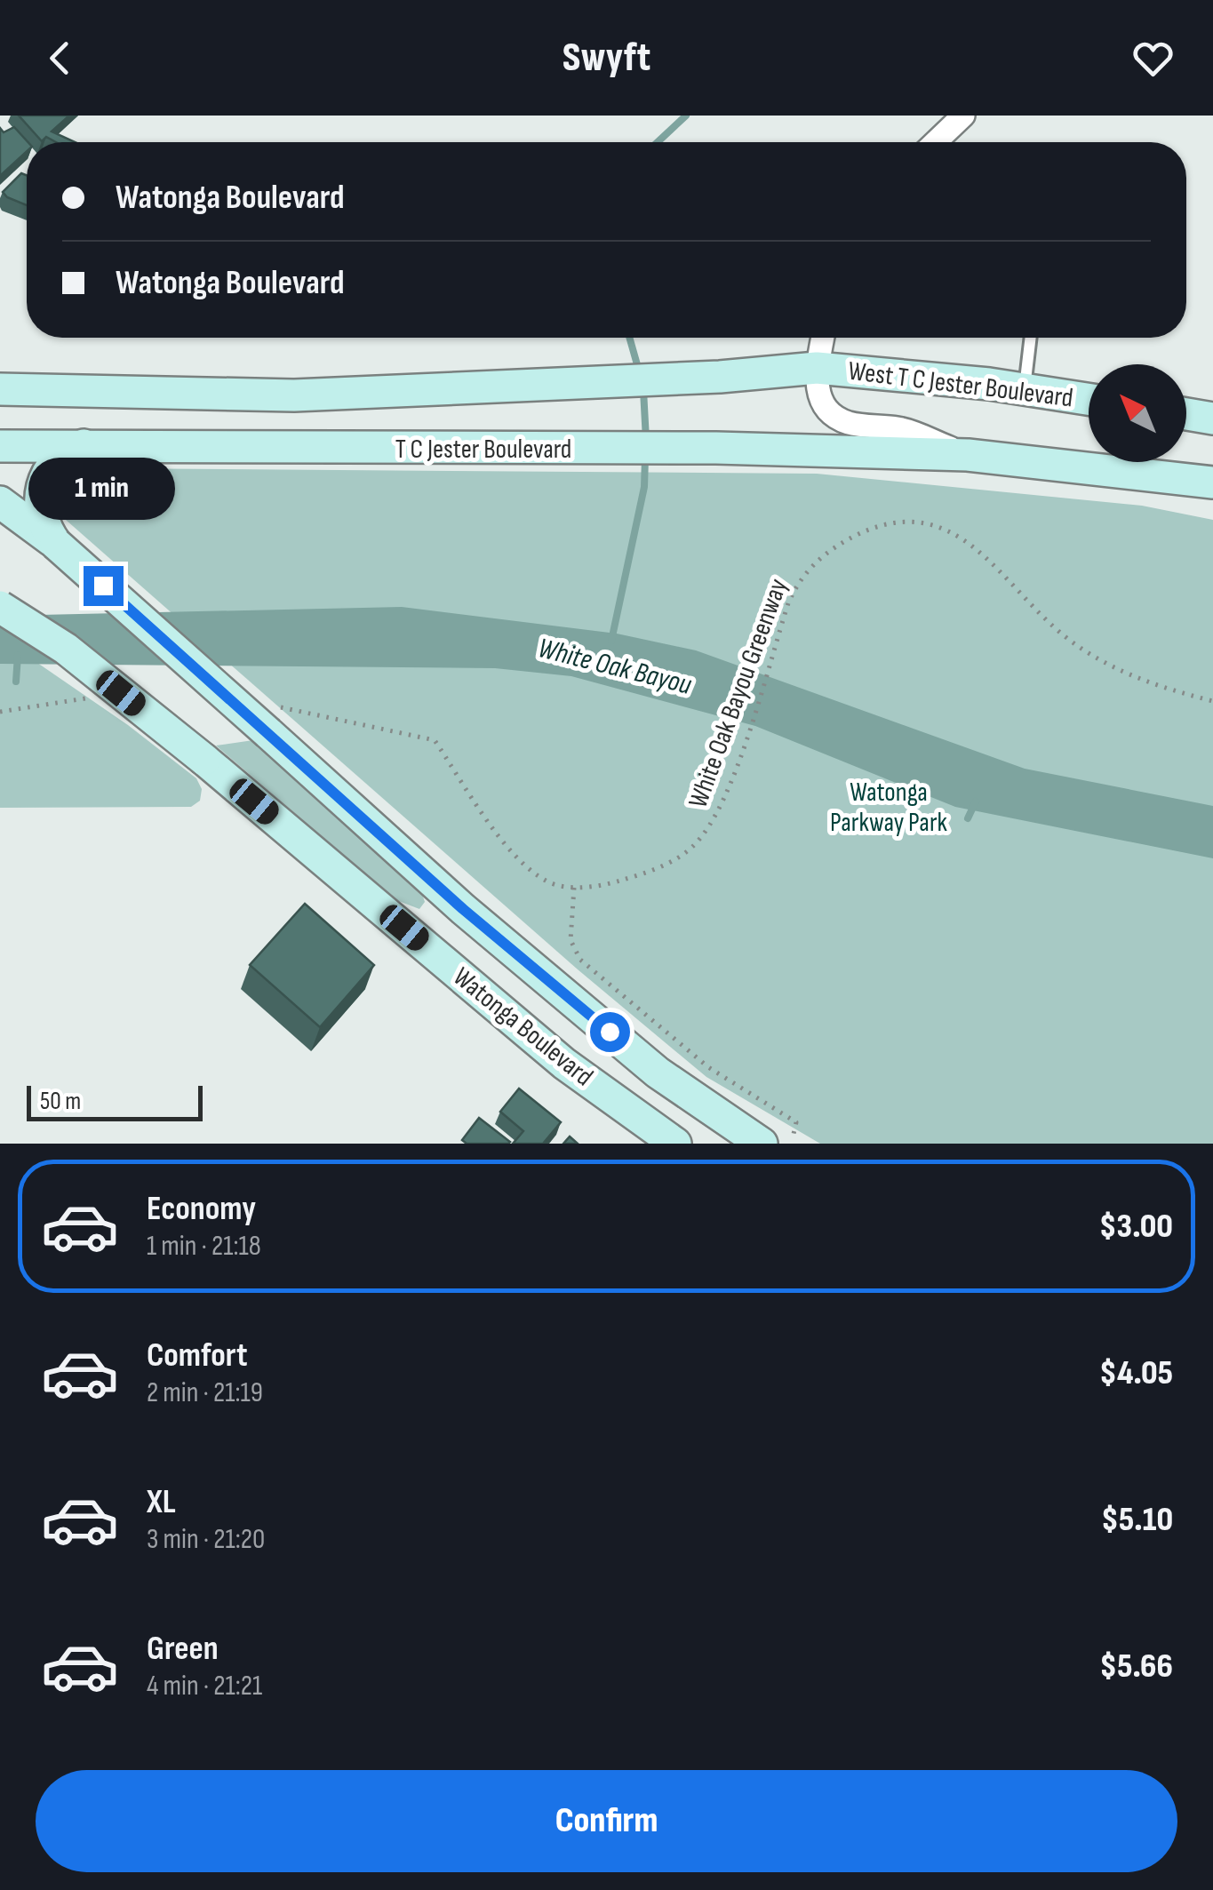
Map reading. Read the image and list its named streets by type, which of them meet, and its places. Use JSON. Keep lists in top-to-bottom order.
{
  "streets": {
    "main road": ["West T C Jester Boulevard", "T C Jester Boulevard", "Watonga Boulevard"],
    "path": ["White Oak Bayou Greenway"]
  },
  "crossings": [
    ["White Oak Bayou Greenway", "Watonga Boulevard"]
  ],
  "water": ["White Oak Bayou"],
  "parks": ["Watonga Parkway Park"],
  "scale_bar": "50 m",
  "north": "top left",
  "page": {
    "header": "Swyft",
    "banner": ["Watonga Boulevard", "Watonga Boulevard"],
    "bubble": "1 min",
    "scale": "50 m",
    "list": [
      {
        "name": "Economy",
        "note": "1 min · 21:18",
        "value": "$3.00"
      },
      {
        "name": "Comfort",
        "note": "2 min · 21:19",
        "value": "$4.05"
      },
      {
        "name": "XL",
        "note": "3 min · 21:20",
        "value": "$5.10"
      },
      {
        "name": "Green",
        "note": "4 min · 21:21",
        "value": "$5.66"
      }
    ],
    "buttons": "Confirm"
  }
}
